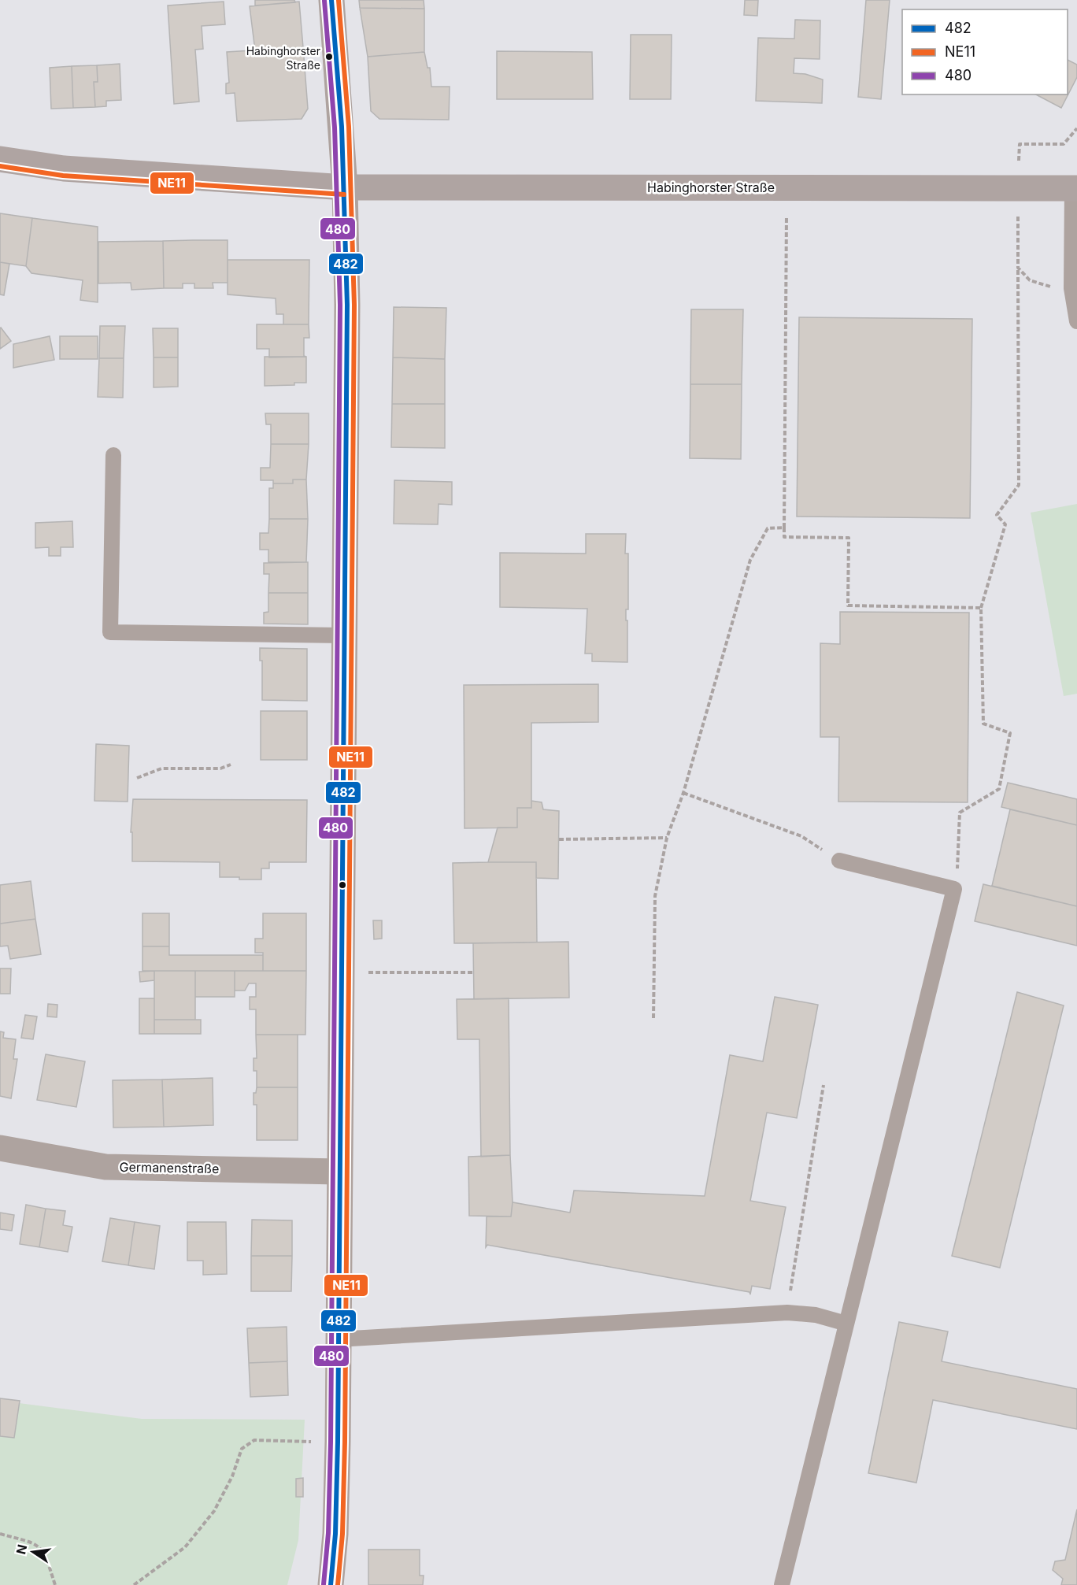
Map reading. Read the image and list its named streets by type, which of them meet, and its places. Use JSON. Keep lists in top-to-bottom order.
{
  "streets": {
    "main road": ["Habinghorster Straße"],
    "street": ["Germanenstraße"]
  },
  "places": ["Habinghorster Straße"],
  "lines": ["transit line 482", "transit line NE11", "transit line 480"],
  "legend": ["482", "NE11", "480"],
  "north": "left"
}
